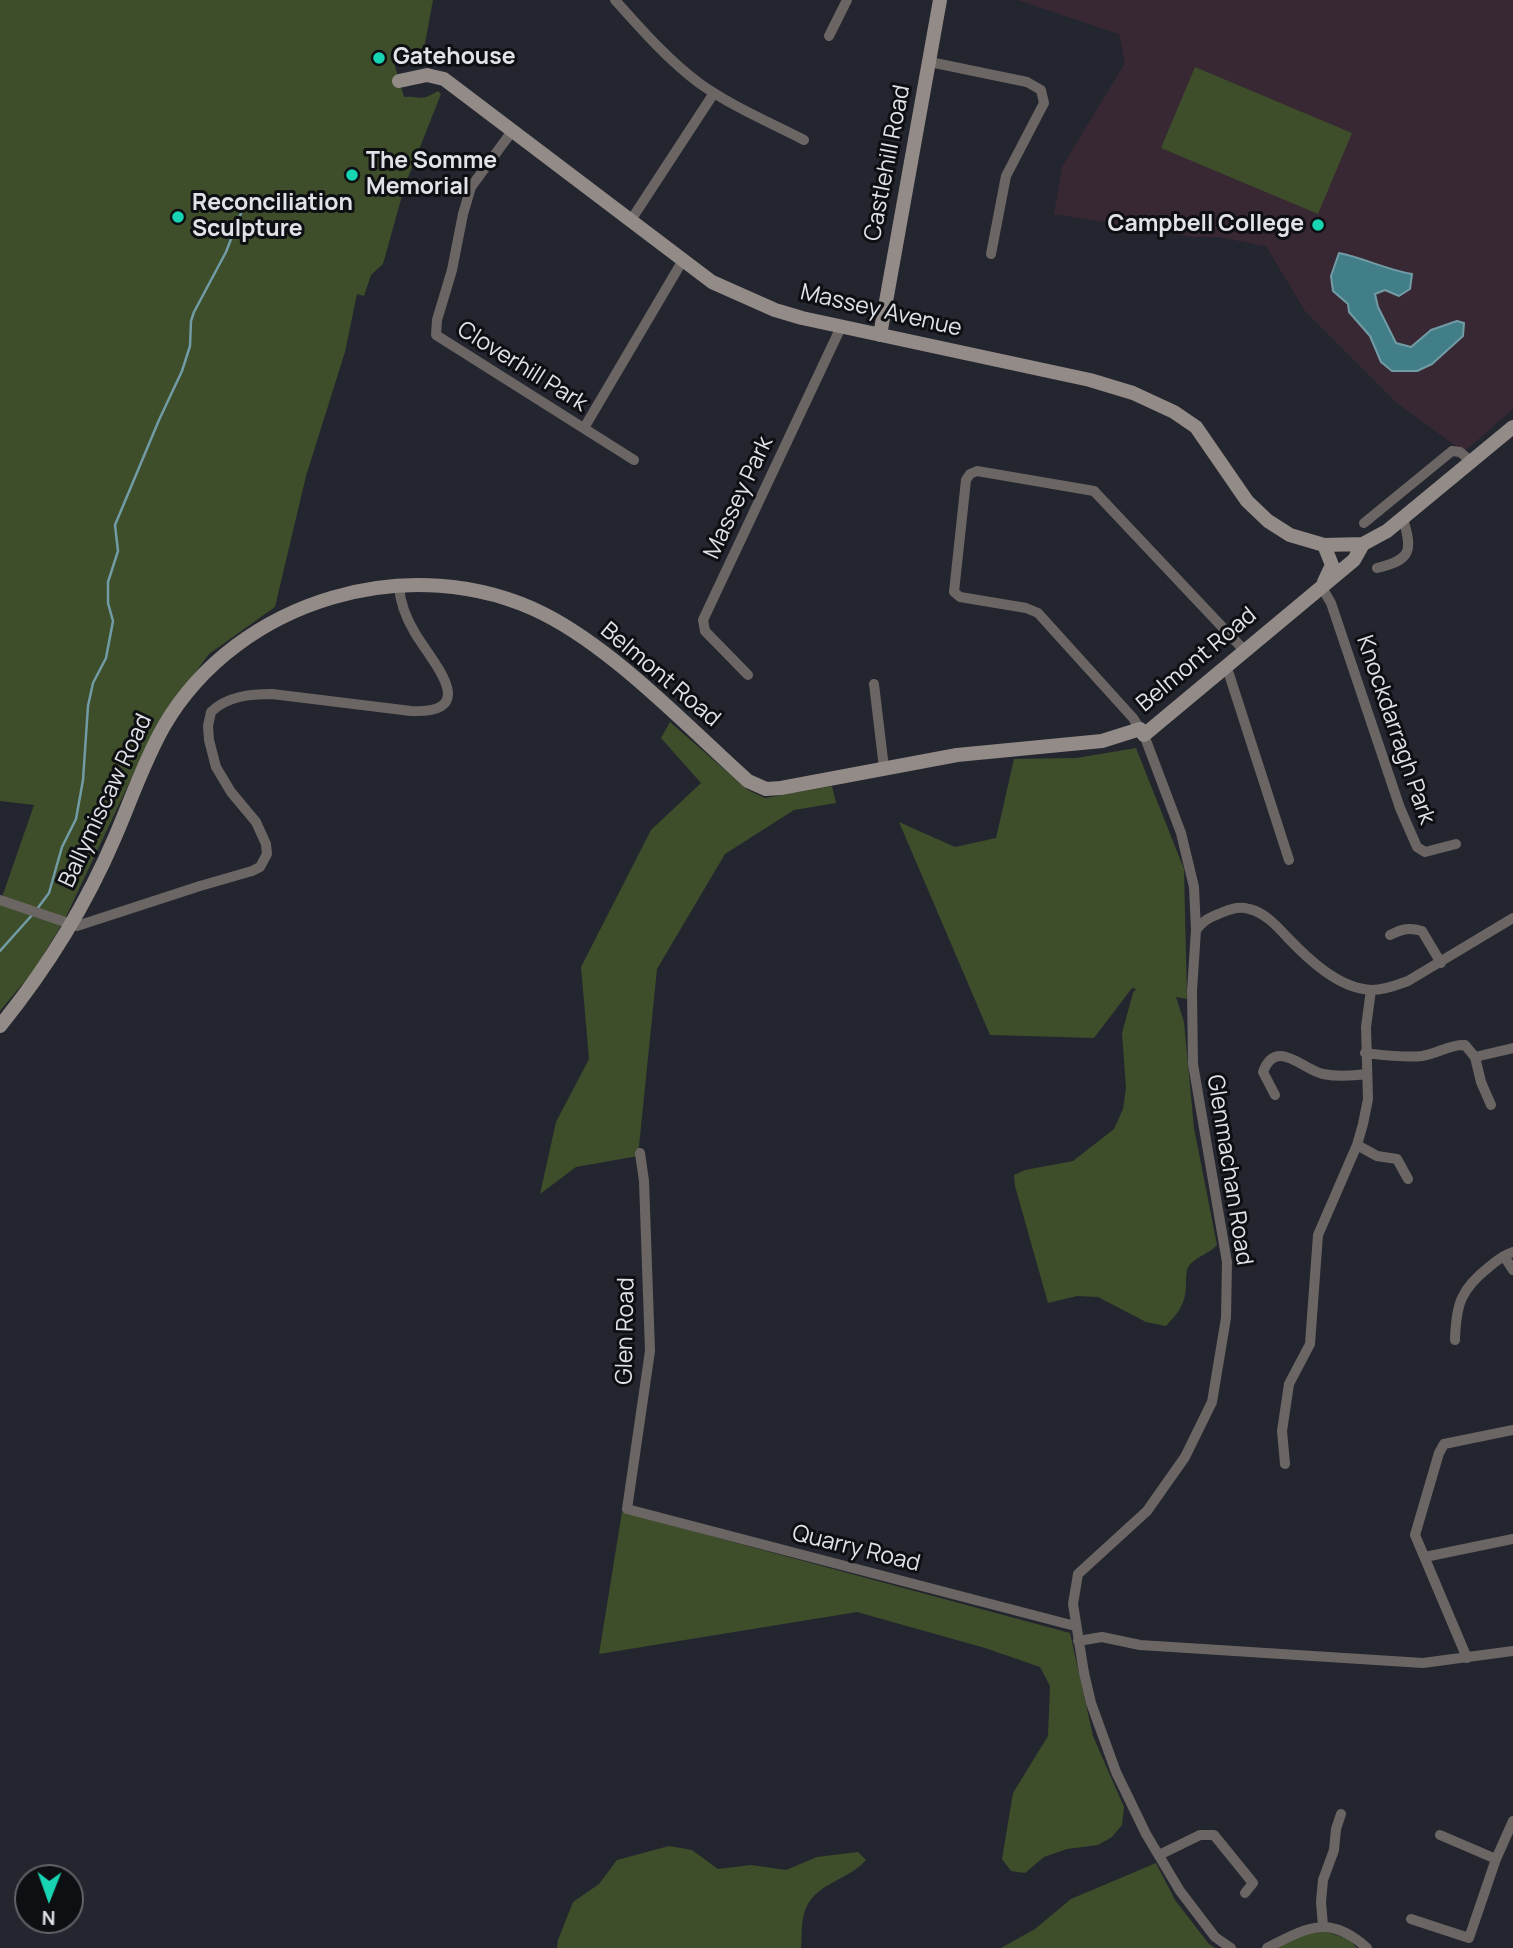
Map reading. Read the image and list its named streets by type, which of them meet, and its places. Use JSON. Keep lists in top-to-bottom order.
{
  "streets": {
    "main road": [
      "Castlehill Road",
      "Massey Avenue",
      "Belmont Road",
      "Ballymiscaw Road"
    ],
    "street": [
      "Cloverhill Park",
      "Massey Park",
      "Knockdarragh Park",
      "Glenmachan Road",
      "Glen Road",
      "Quarry Road"
    ]
  },
  "crossings": [
    ["Castlehill Road", "Massey Avenue"],
    ["Massey Avenue", "Cloverhill Park"],
    ["Massey Avenue", "Massey Park"],
    ["Massey Avenue", "Belmont Road"],
    ["Belmont Road", "Knockdarragh Park"],
    ["Belmont Road", "Ballymiscaw Road"],
    ["Belmont Road", "Glenmachan Road"],
    ["Glenmachan Road", "Quarry Road"],
    ["Glen Road", "Quarry Road"]
  ],
  "places": [
    "Gatehouse",
    "The Somme Memorial",
    "Reconciliation Sculpture",
    "Campbell College"
  ],
  "north": "bottom"
}
